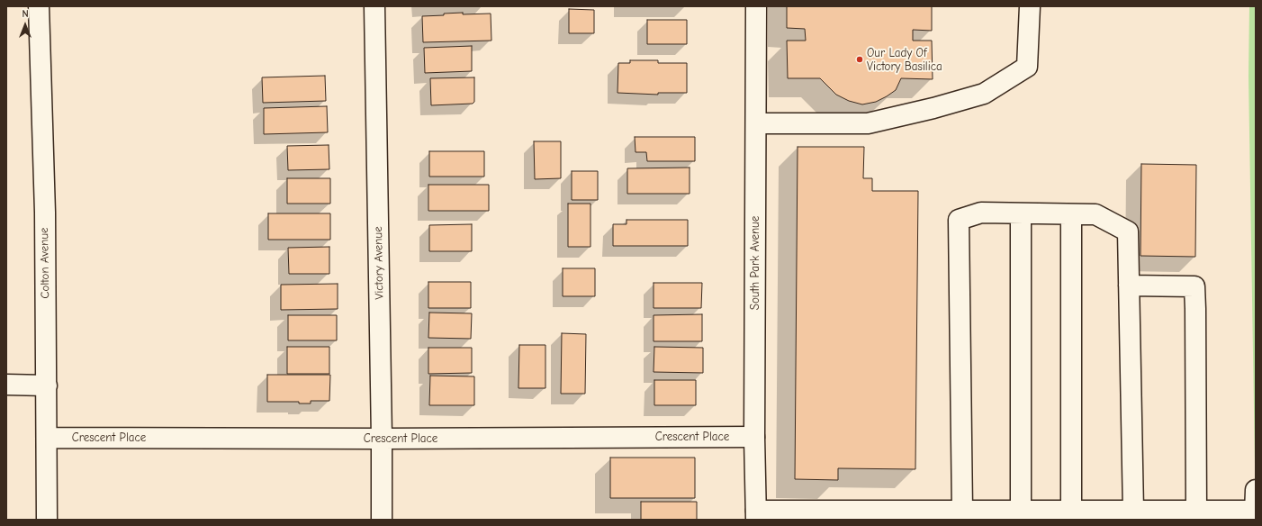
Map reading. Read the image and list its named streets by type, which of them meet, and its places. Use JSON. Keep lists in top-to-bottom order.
{
  "streets": {
    "street": [
      "Colton Avenue",
      "Victory Avenue",
      "South Park Avenue",
      "Crescent Place"
    ]
  },
  "crossings": [
    ["Colton Avenue", "Crescent Place"],
    ["Victory Avenue", "Crescent Place"],
    ["South Park Avenue", "Crescent Place"]
  ],
  "places": ["Our Lady Of Victory Basilica"],
  "north": "top"
}
